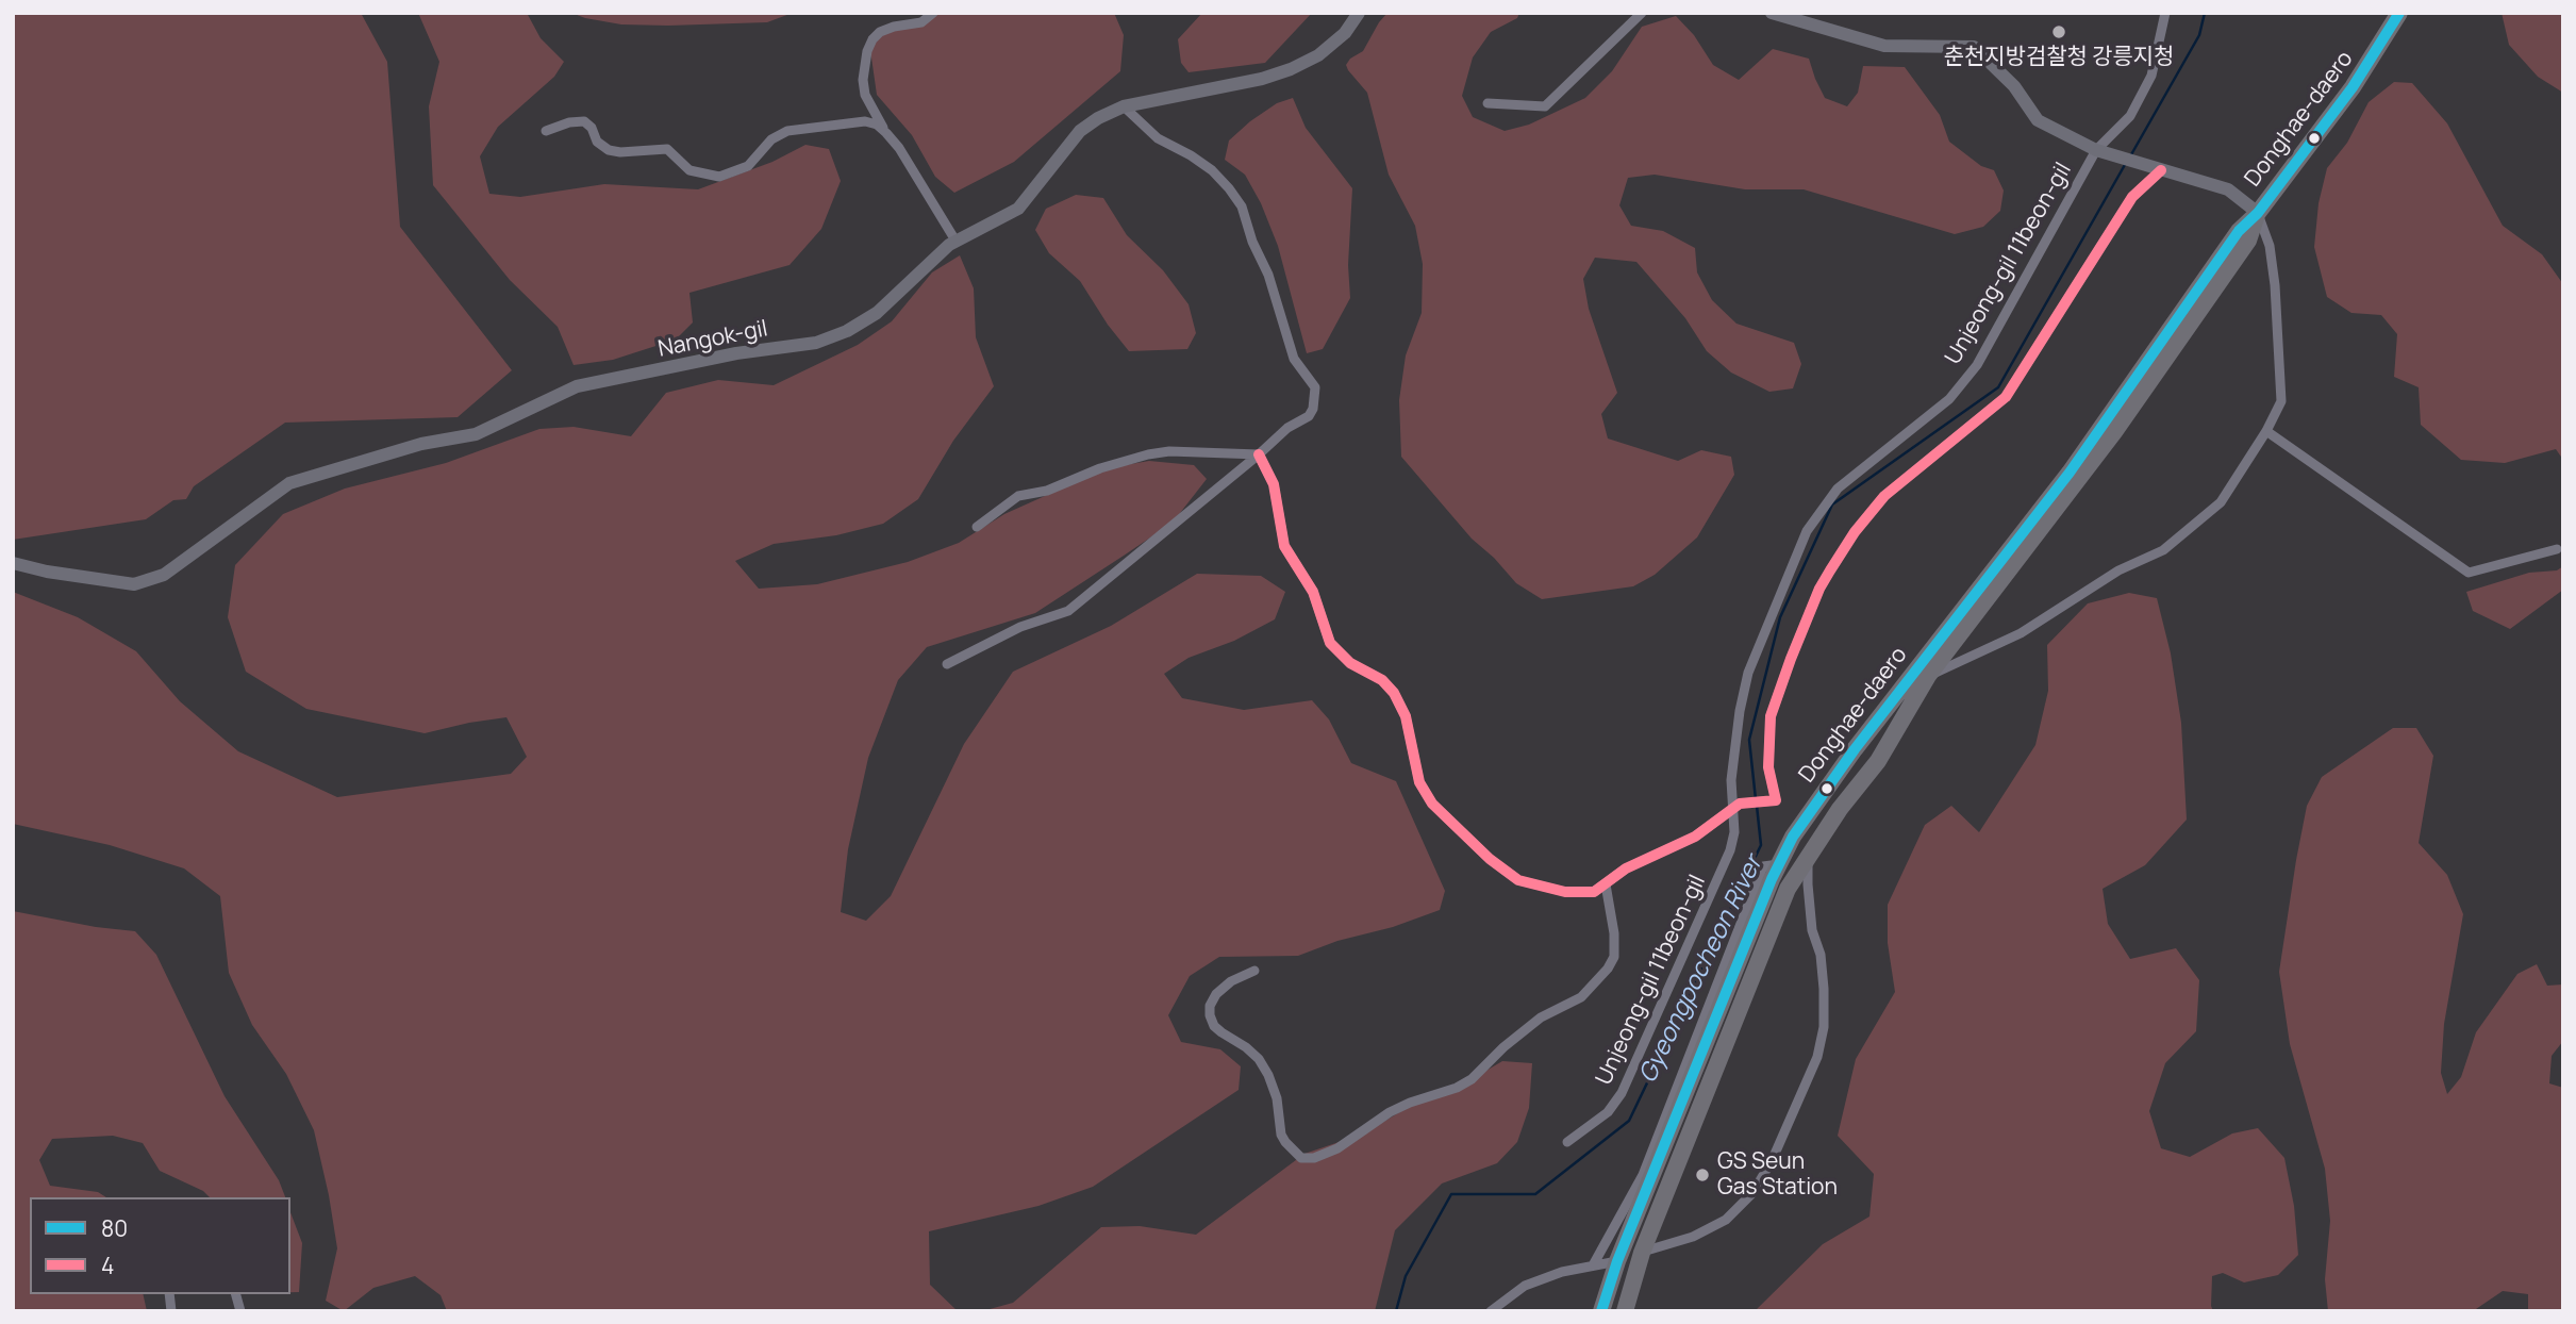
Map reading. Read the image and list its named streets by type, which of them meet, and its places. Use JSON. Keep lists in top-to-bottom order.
{
  "streets": {
    "highway": ["Donghae-daero"],
    "street": ["Unjeong-gil 11beon-gil", "Nangok-gil"]
  },
  "water": ["Gyeongpocheon River"],
  "places": ["춘천지방검찰청 강릉지청", "GS Seun Gas Station"],
  "lines": ["transit line 80", "transit line 4"],
  "legend": ["80", "4"]
}
